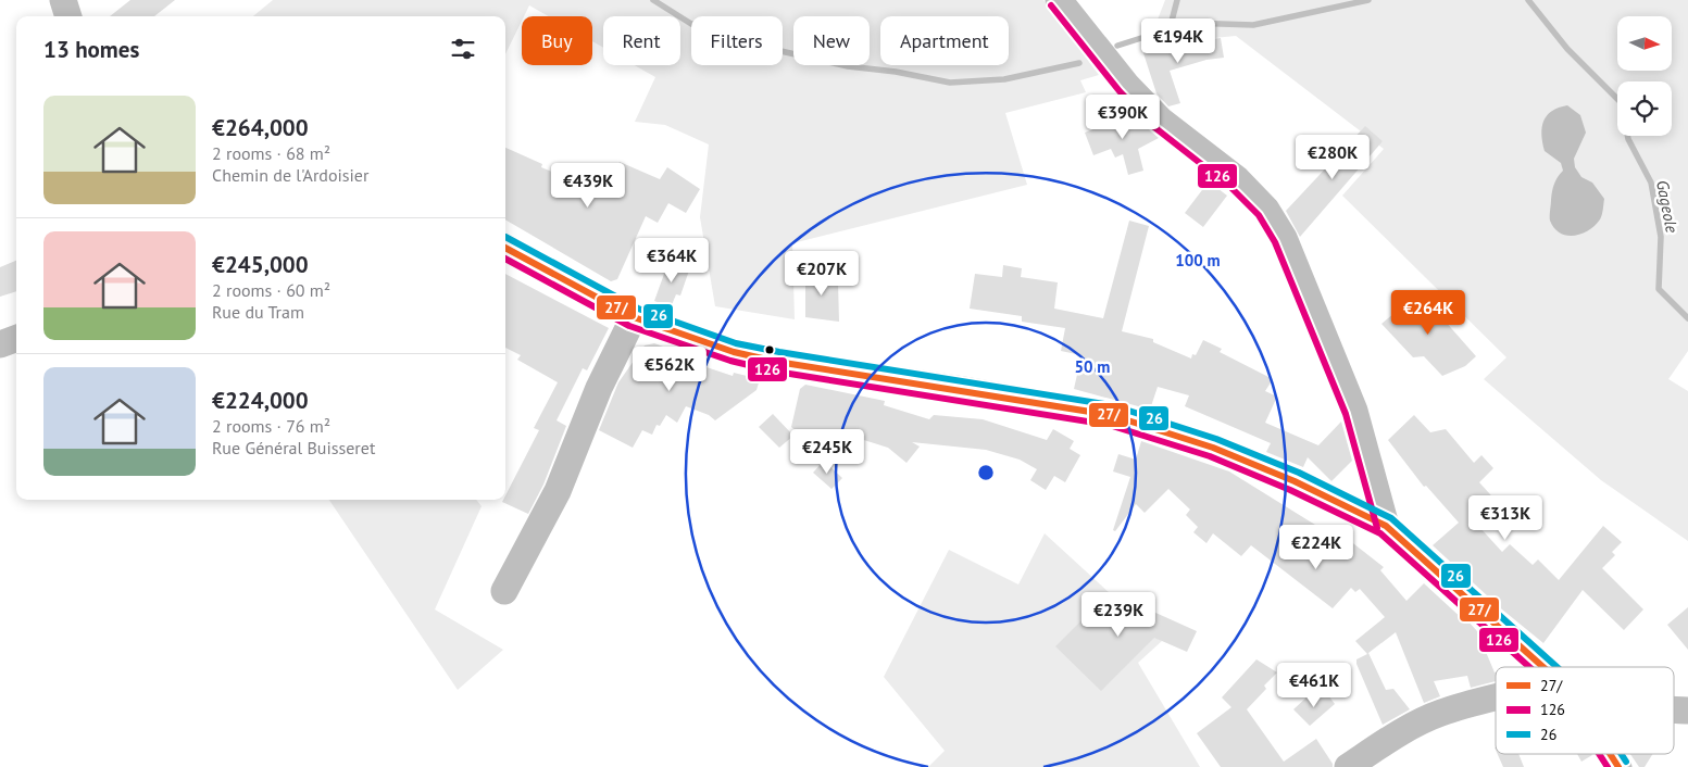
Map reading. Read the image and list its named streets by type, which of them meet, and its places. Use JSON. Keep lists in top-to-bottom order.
{
  "water": ["Gageole"],
  "lines": ["transit line 126", "transit line 26", "transit line 27/"],
  "legend": ["27/", "126", "26"],
  "north": "right",
  "page": {
    "chip": [
      "Buy",
      "Rent",
      "Filters",
      "New",
      "Apartment"
    ],
    "heading": "13 homes",
    "price": [
      "€194K",
      "€390K",
      "€280K",
      "€439K",
      "€364K",
      "€207K",
      "€264K",
      "€562K",
      "€245K",
      "€313K",
      "€224K",
      "€239K",
      "€461K"
    ],
    "list": [
      {
        "name": "€264,000",
        "note": "2 rooms · 68 m² · Chemin de l'Ardoisier"
      },
      {
        "name": "€245,000",
        "note": "2 rooms · 60 m² · Rue du Tram"
      },
      {
        "name": "€224,000",
        "note": "2 rooms · 76 m² · Rue Général Buisseret"
      }
    ]
  },
  "rings": ["100 m", "50 m"]
}
